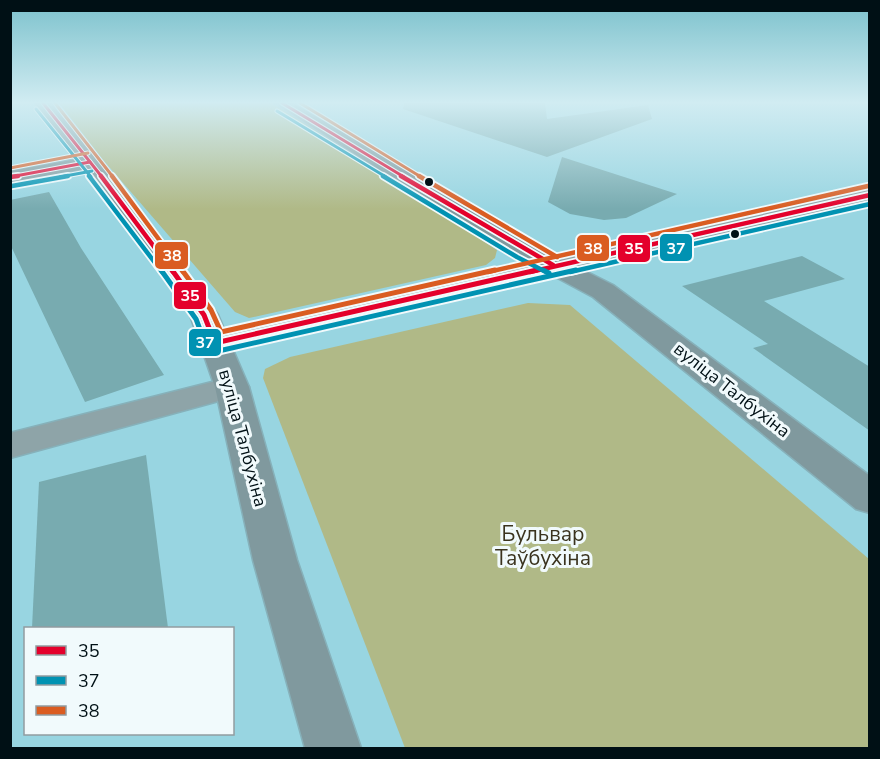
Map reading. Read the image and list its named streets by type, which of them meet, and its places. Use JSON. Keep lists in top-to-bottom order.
{
  "streets": {
    "main road": ["вуліца Талбухіна"]
  },
  "parks": ["Бульвар Таўбухіна"],
  "lines": ["transit line 35", "transit line 37", "transit line 38"],
  "legend": ["35", "37", "38"]
}
